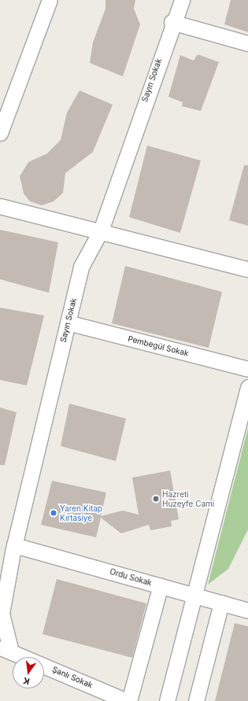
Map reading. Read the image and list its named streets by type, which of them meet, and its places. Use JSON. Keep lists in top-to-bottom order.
{
  "streets": {
    "street": [
      "Sayın Sokak",
      "Pembegül Sokak",
      "Ordu Sokak",
      "Şanlı Sokak"
    ]
  },
  "crossings": [
    ["Sayın Sokak", "Pembegül Sokak"],
    ["Sayın Sokak", "Ordu Sokak"],
    ["Sayın Sokak", "Şanlı Sokak"]
  ],
  "places": ["Hazreti Huzeyfe Cami", "Yaren Kitap Kırtasiye"],
  "north": "bottom"
}
